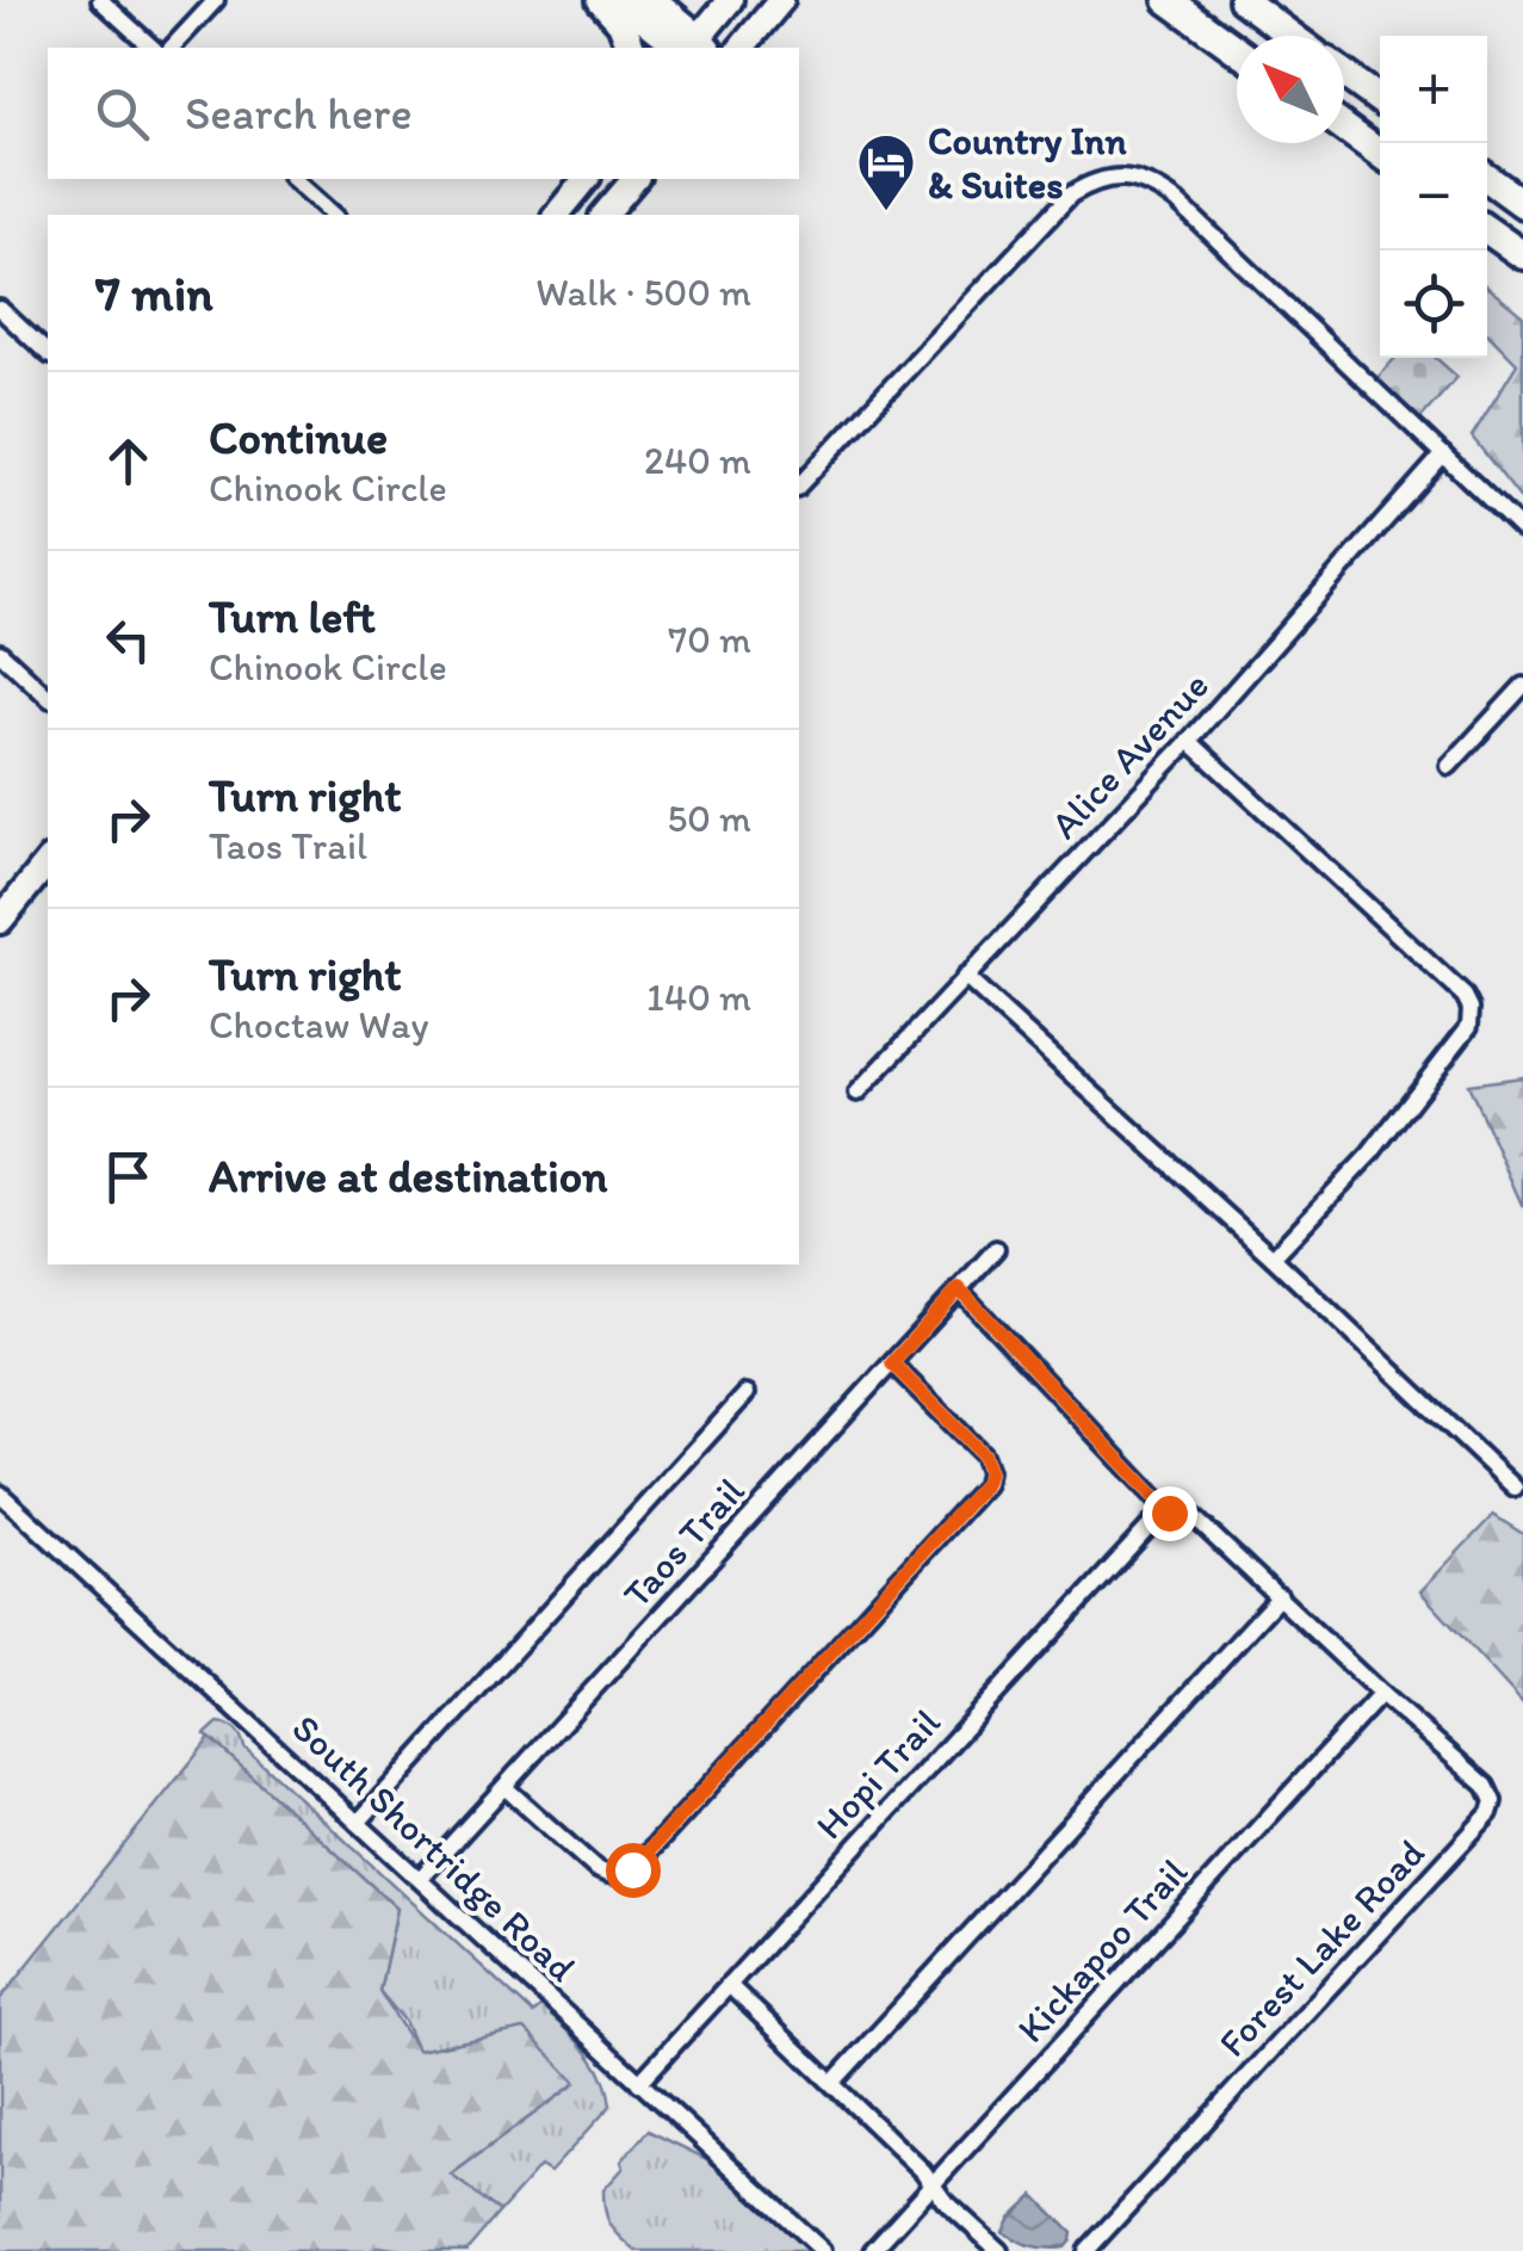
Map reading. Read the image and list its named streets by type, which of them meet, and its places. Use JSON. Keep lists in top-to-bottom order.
{
  "streets": {
    "street": [
      "Alice Avenue",
      "Taos Trail",
      "Hopi Trail",
      "South Shortridge Road",
      "Forest Lake Road",
      "Kickapoo Trail"
    ]
  },
  "crossings": [
    ["Taos Trail", "South Shortridge Road"],
    ["Hopi Trail", "South Shortridge Road"],
    ["Forest Lake Road", "Kickapoo Trail"]
  ],
  "places": {
    "hotel": ["Country Inn & Suites"]
  },
  "north": "top left",
  "page": {
    "map_buttons": ["+", "−"],
    "search": "Search here",
    "heading": ["7 min", "Walk · 500 m"],
    "list": [
      ["Continue", "Chinook Circle", "240 m"],
      ["Turn left", "Chinook Circle", "70 m"],
      ["Turn right", "Taos Trail", "50 m"],
      ["Turn right", "Choctaw Way", "140 m"],
      "Arrive at destination"
    ]
  }
}
